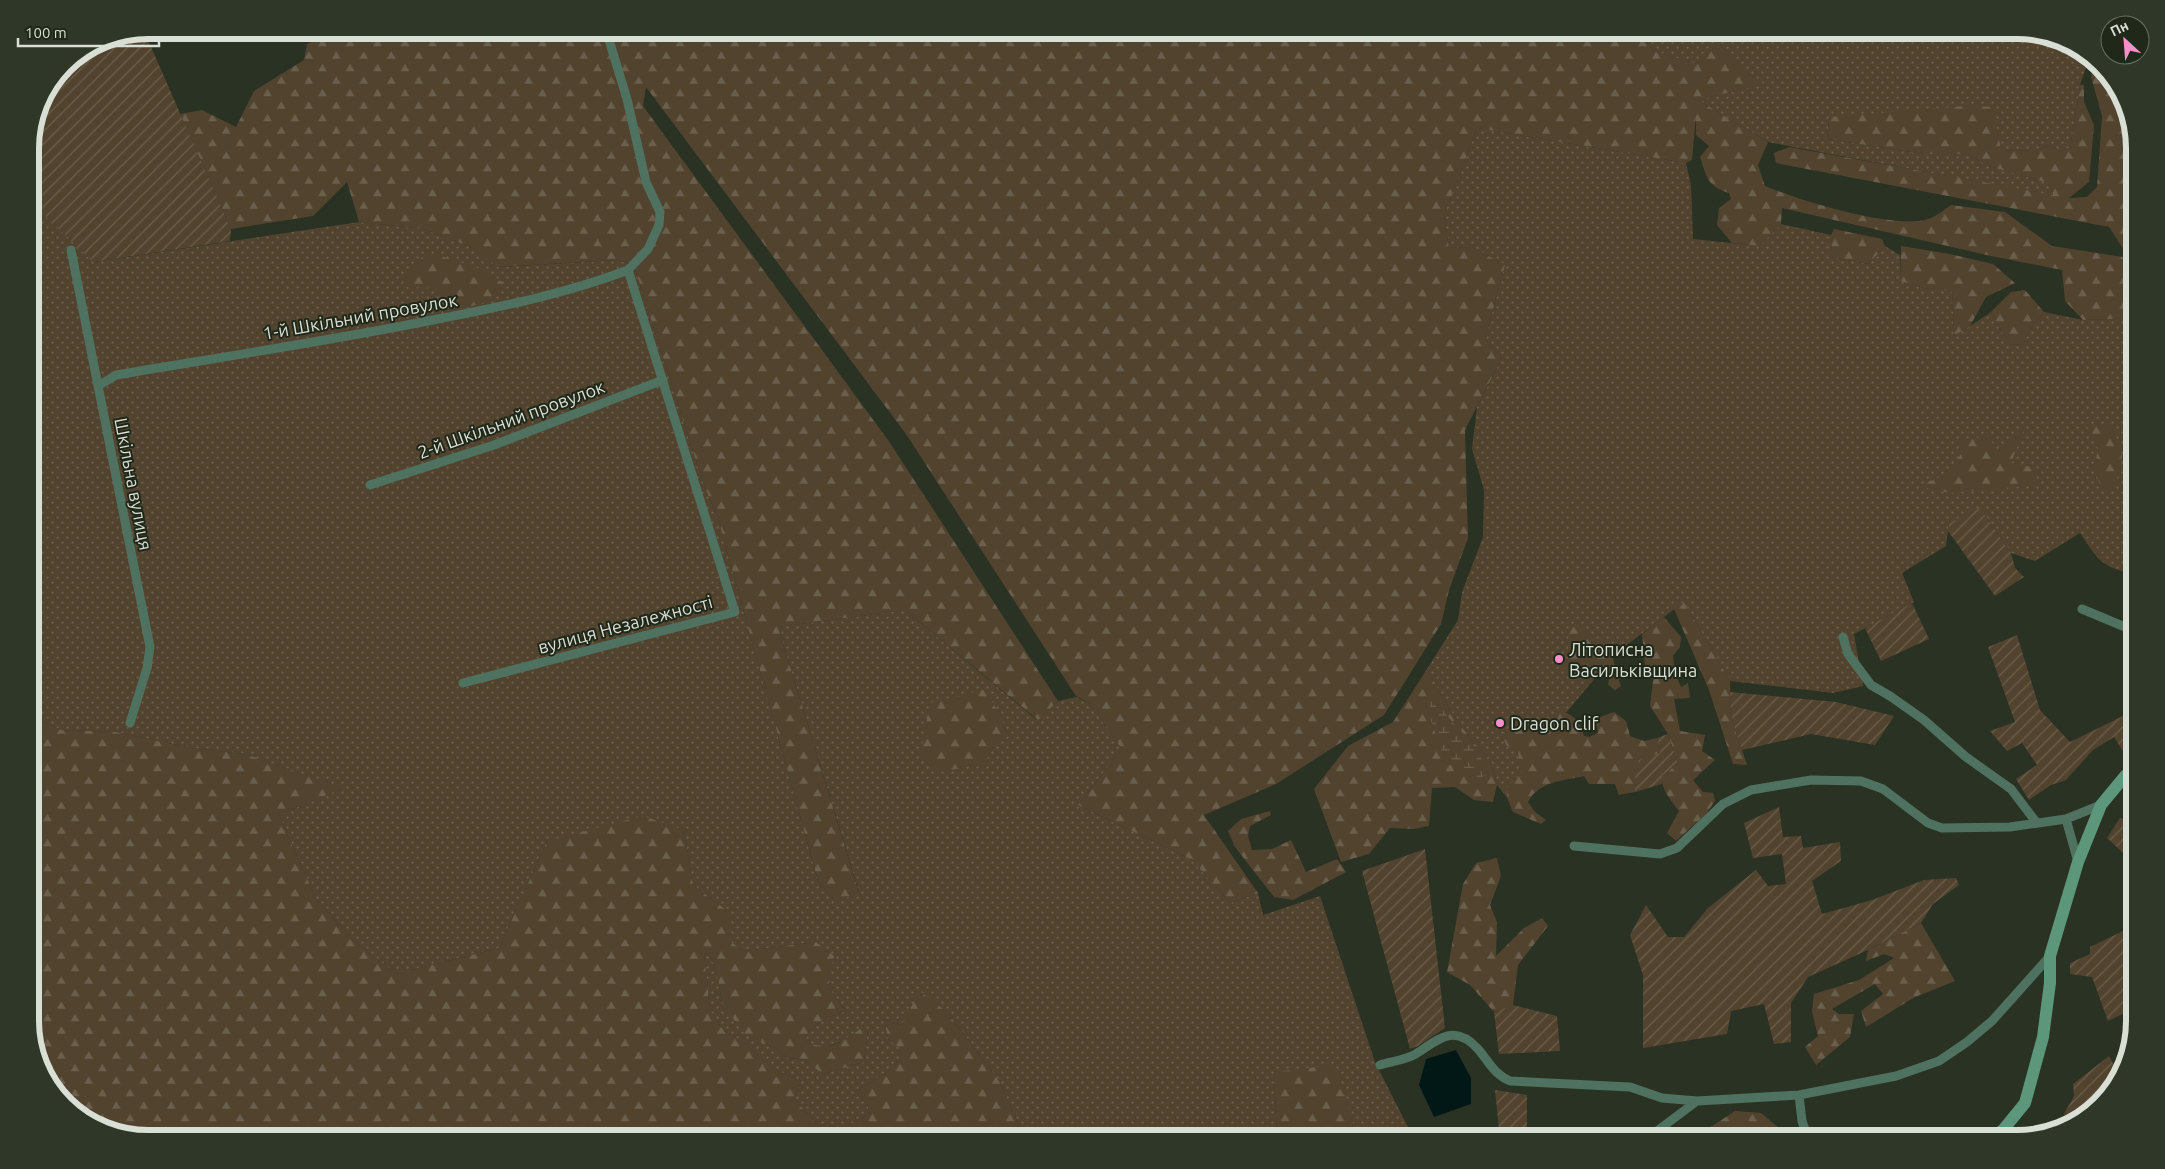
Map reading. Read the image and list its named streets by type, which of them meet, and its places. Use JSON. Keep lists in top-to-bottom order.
{
  "streets": {
    "street": [
      "1-й Шкільний провулок",
      "2-й Шкільний провулок",
      "Шкільна вулиця",
      "вулиця Незалежності"
    ]
  },
  "crossings": [
    ["1-й Шкільний провулок", "Шкільна вулиця"],
    ["2-й Шкільний провулок", "вулиця Незалежності"]
  ],
  "places": ["Літописна Васильківщина", "Dragon clif"],
  "scale_bar": "100 m",
  "north": "top left"
}
